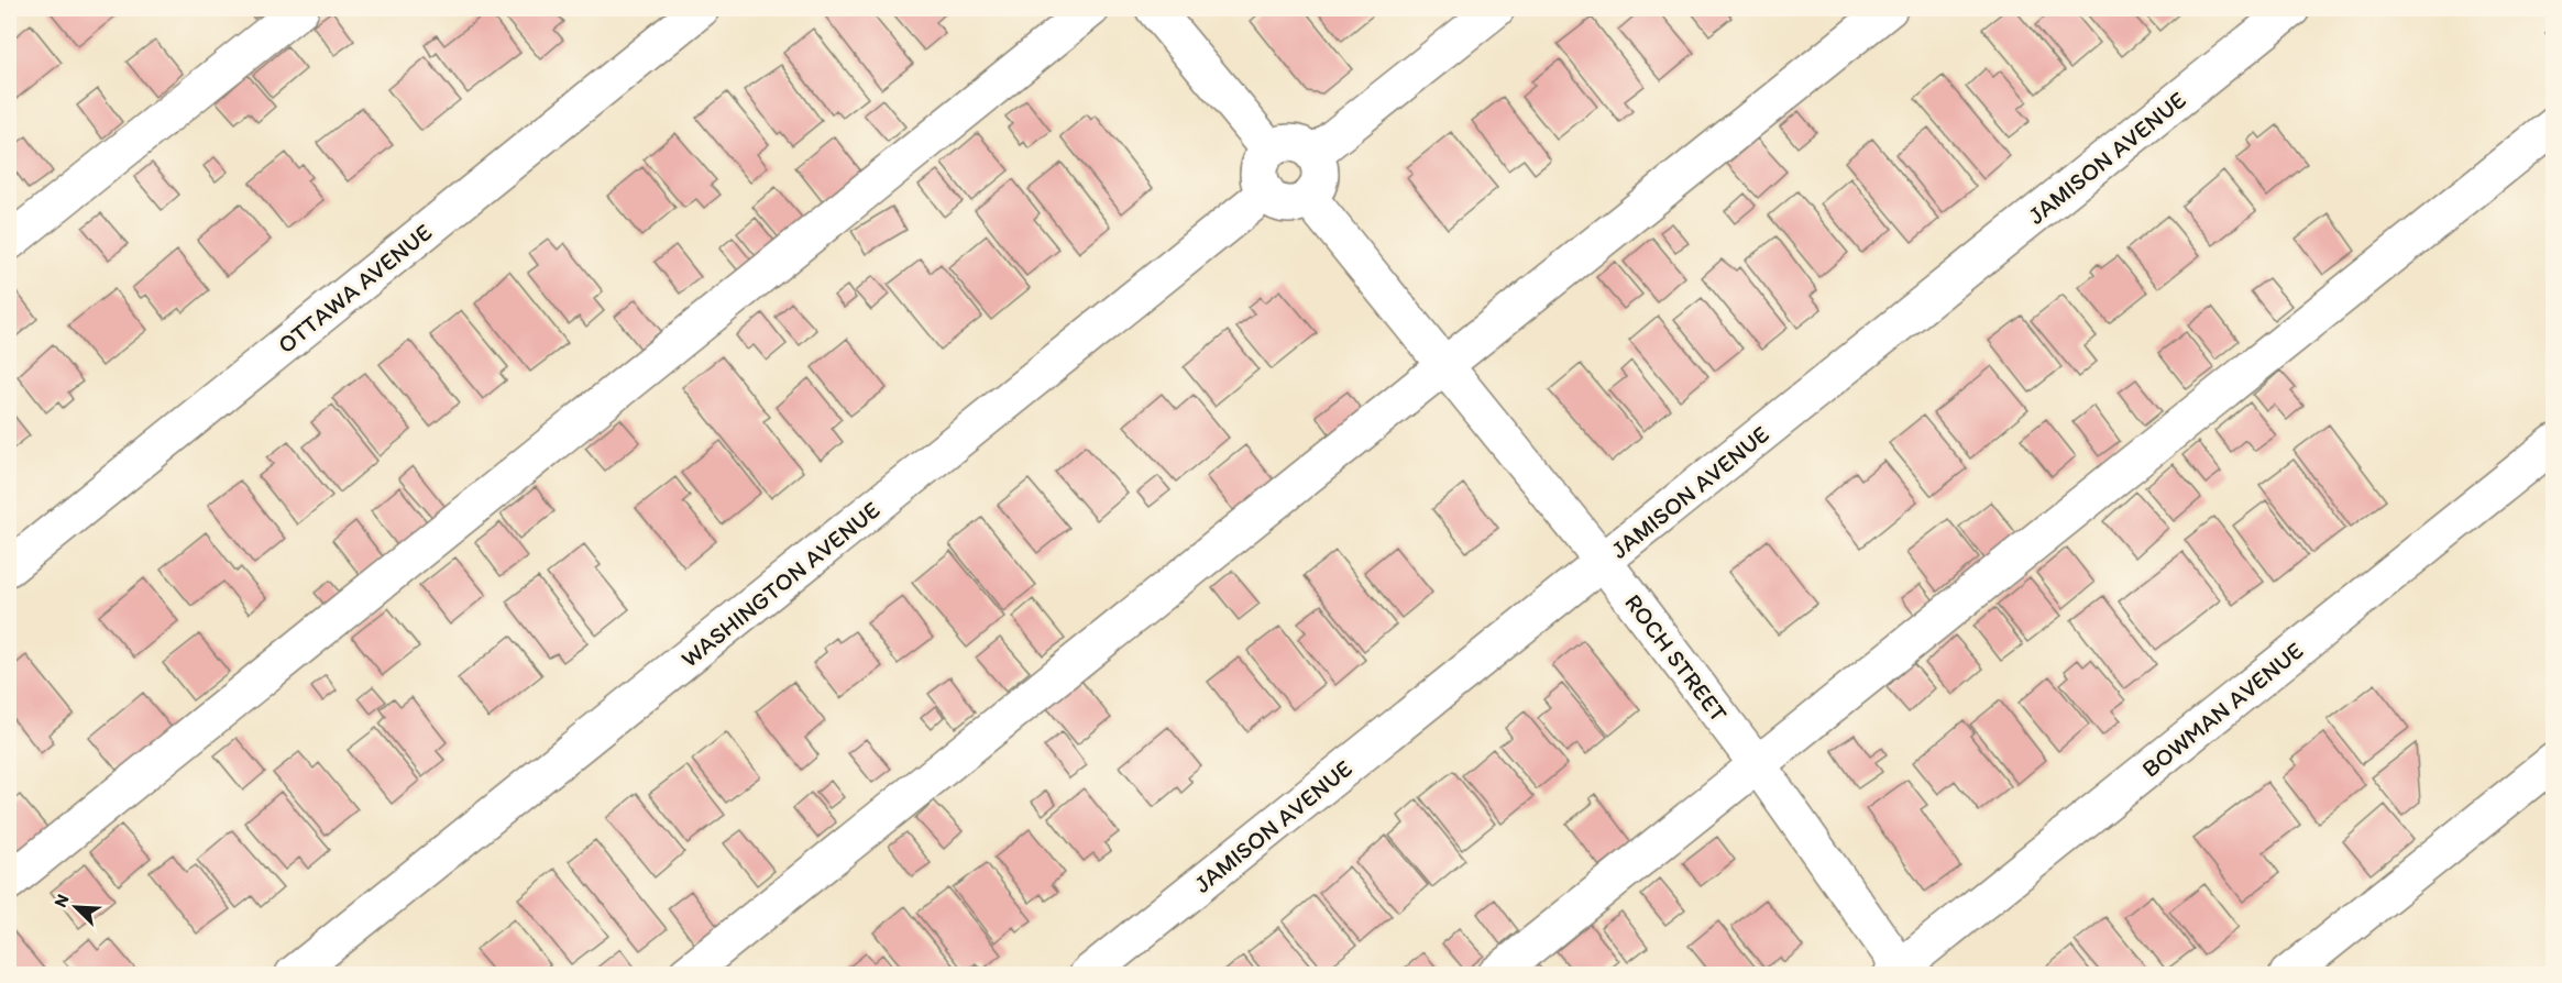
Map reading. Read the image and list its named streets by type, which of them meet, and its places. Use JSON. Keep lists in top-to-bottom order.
{
  "streets": {
    "street": [
      "JAMISON AVENUE",
      "OTTAWA AVENUE",
      "WASHINGTON AVENUE",
      "ROCH STREET",
      "BOWMAN AVENUE"
    ]
  },
  "crossings": [
    ["JAMISON AVENUE", "ROCH STREET"],
    ["WASHINGTON AVENUE", "ROCH STREET"],
    ["ROCH STREET", "BOWMAN AVENUE"]
  ],
  "north": "top left"
}
